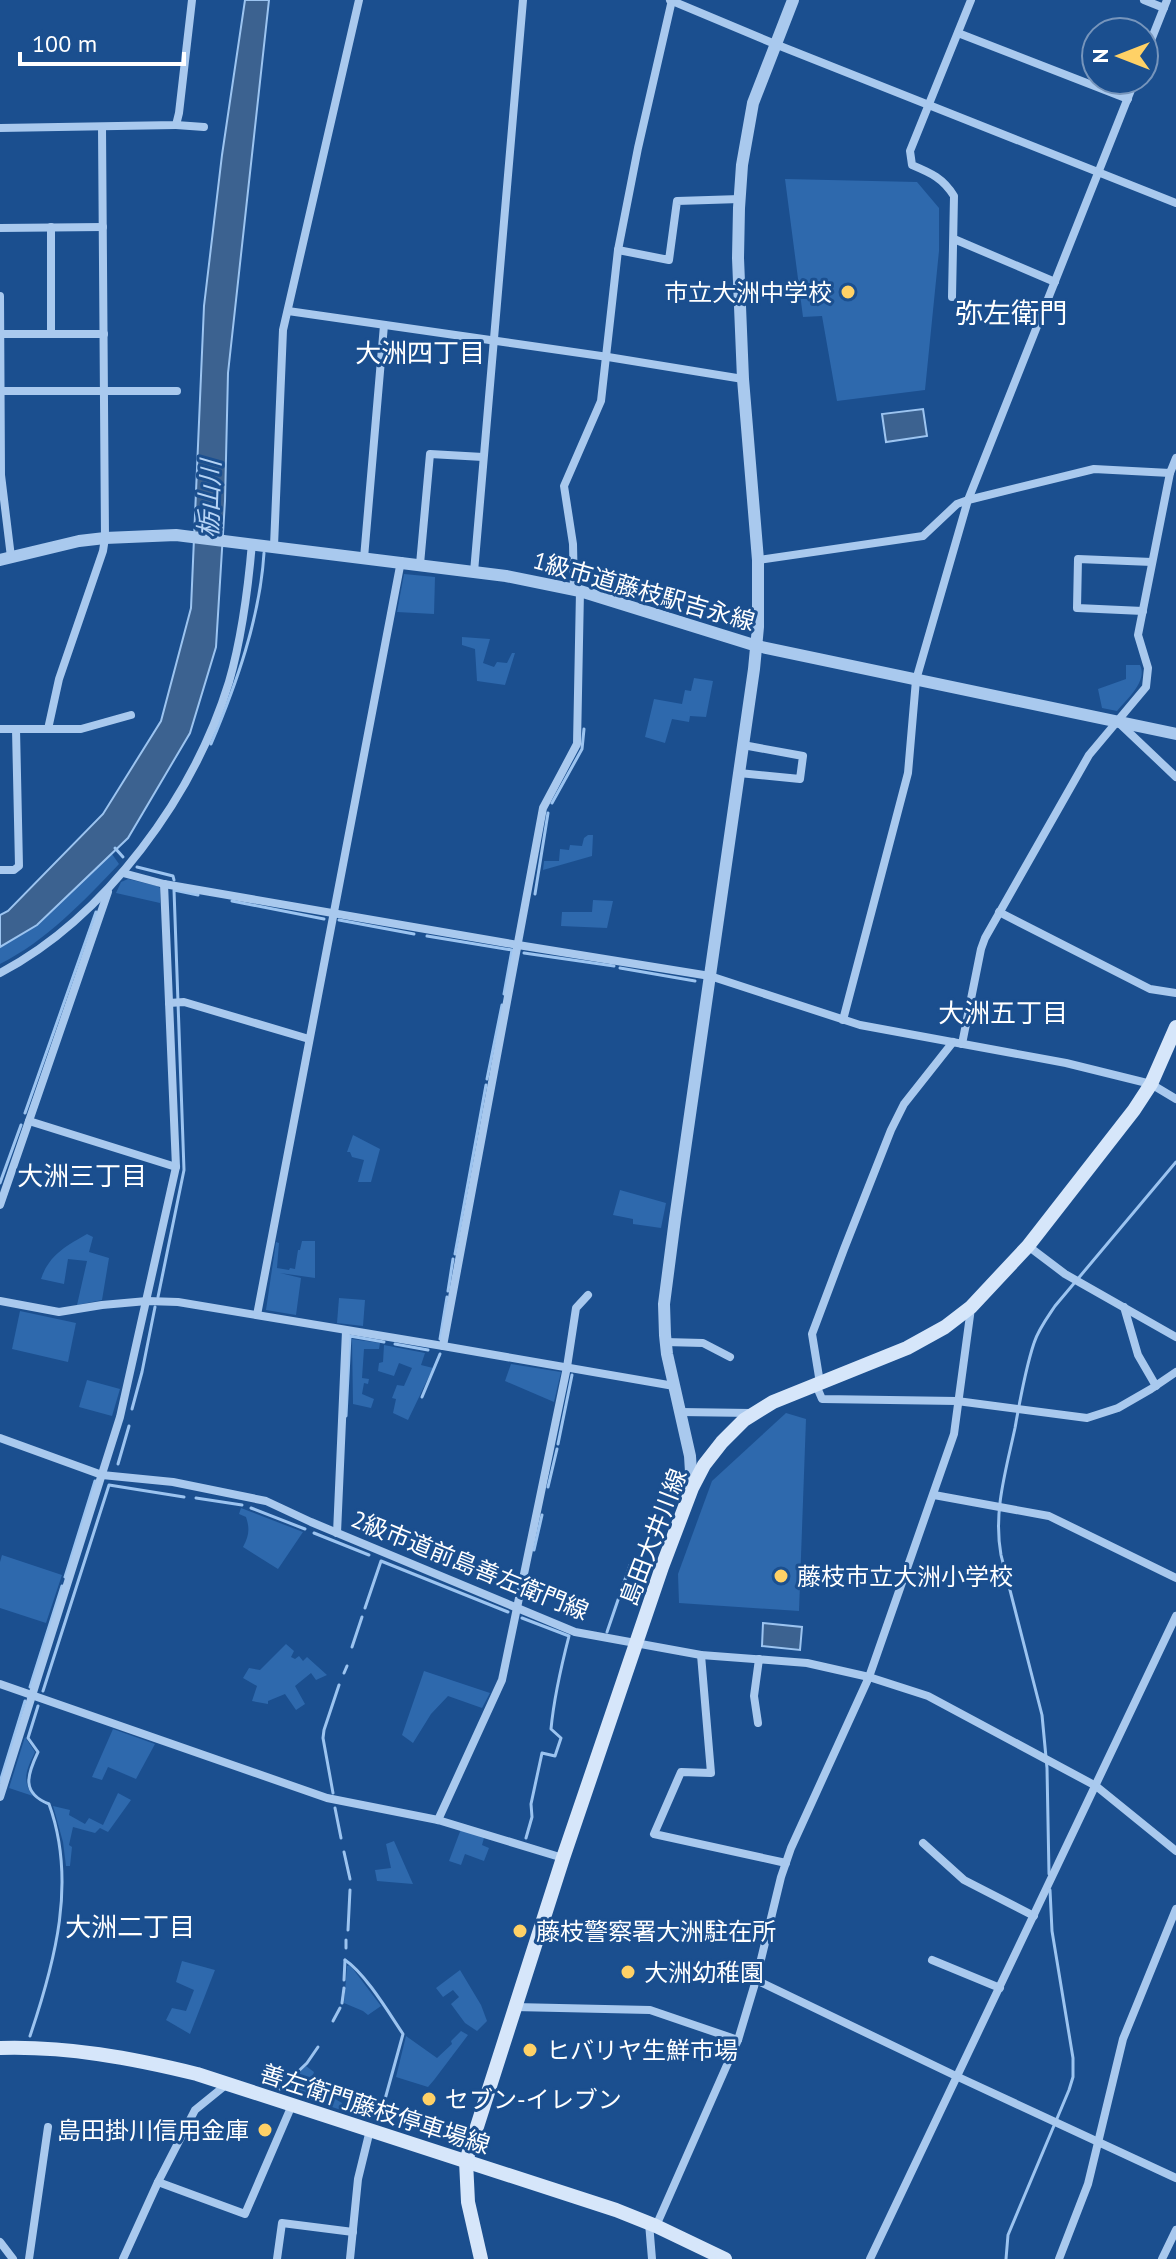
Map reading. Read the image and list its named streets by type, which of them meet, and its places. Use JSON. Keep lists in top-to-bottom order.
{
  "streets": {
    "main road": ["島田大井川線", "善左衛門藤枝停車場線"],
    "street": ["1級市道藤枝駅吉永線", "2級市道前島善左衛門線"]
  },
  "crossings": [
    ["島田大井川線", "2級市道前島善左衛門線"],
    ["島田大井川線", "善左衛門藤枝停車場線"]
  ],
  "districts": [
    "弥左衛門",
    "大洲四丁目",
    "大洲五丁目",
    "大洲三丁目",
    "大洲二丁目"
  ],
  "water": ["栃山川"],
  "places": [
    "市立大洲中学校",
    "藤枝市立大洲小学校",
    "藤枝警察署大洲駐在所",
    "大洲幼稚園",
    "ヒバリヤ生鮮市場",
    "セブン-イレブン",
    "島田掛川信用金庫"
  ],
  "scale_bar": "100 m",
  "north": "left"
}
